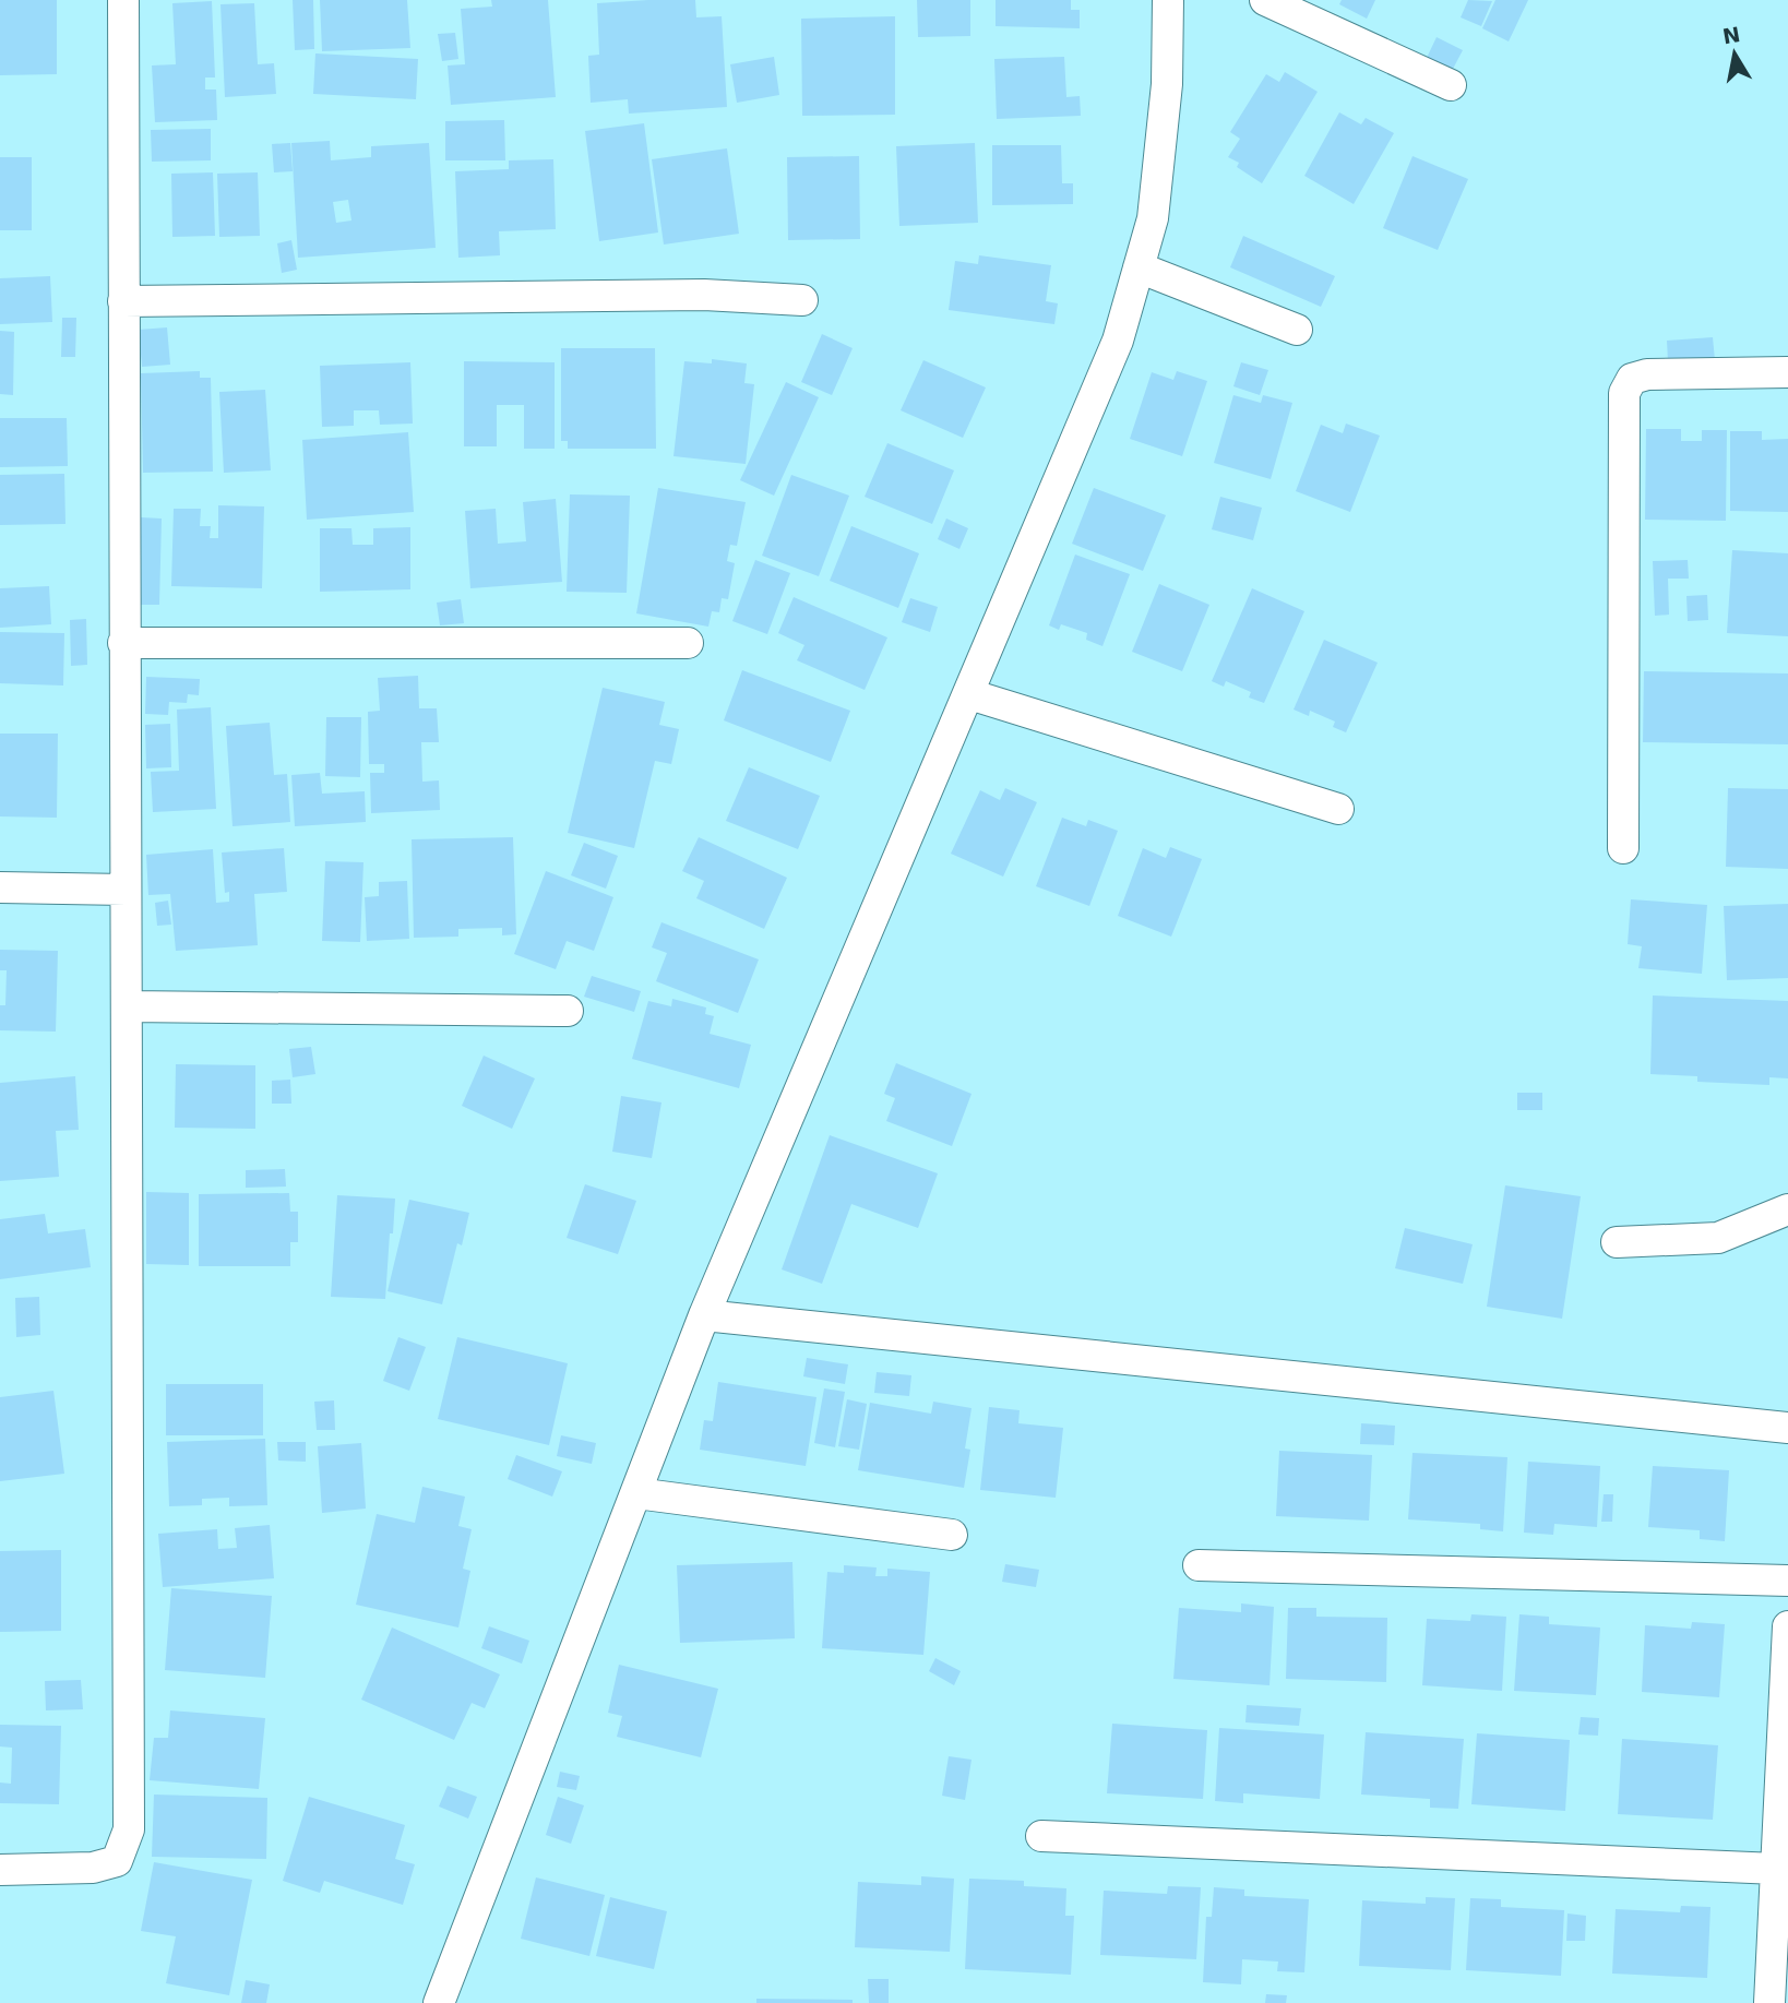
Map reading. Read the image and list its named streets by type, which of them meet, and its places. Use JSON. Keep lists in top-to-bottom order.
{
  "north": "top"
}
